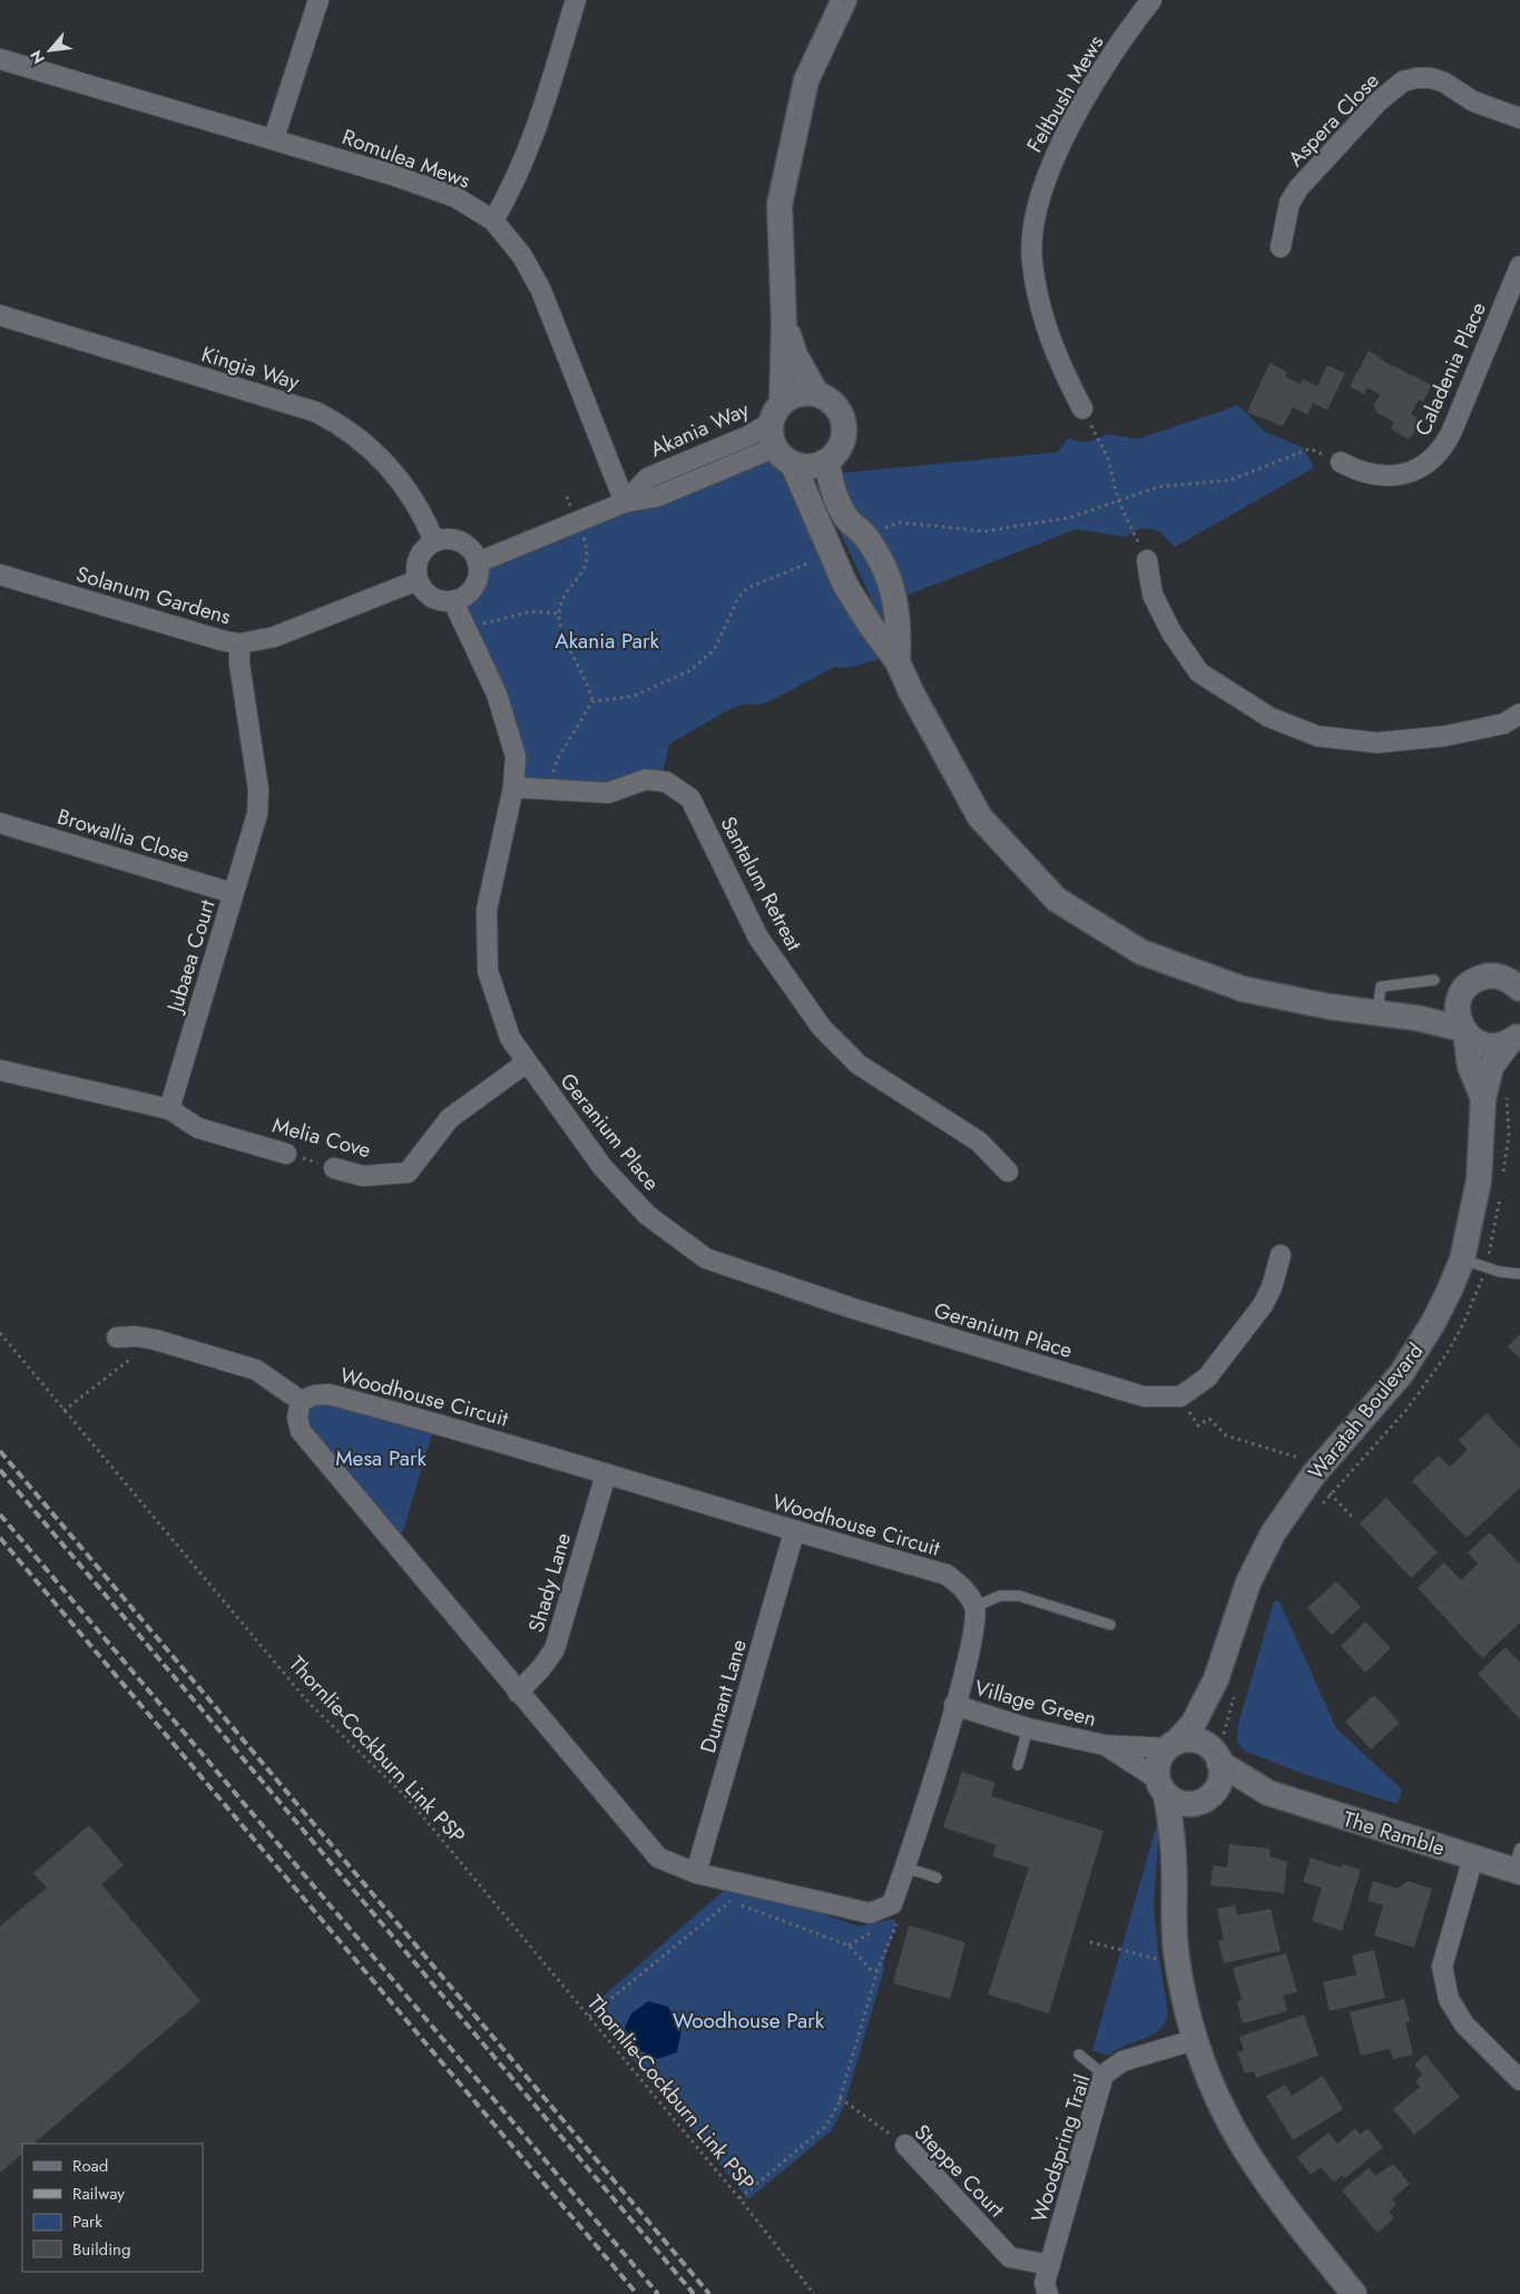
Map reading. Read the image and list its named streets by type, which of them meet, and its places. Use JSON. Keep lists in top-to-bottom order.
{
  "streets": {
    "street": [
      "Feltbush Mews",
      "Aspera Close",
      "Romulea Mews",
      "Kingia Way",
      "Caladenia Place",
      "Solanum Gardens",
      "Browallia Close",
      "Santalum Retreat",
      "Jubaea Court",
      "Geranium Place",
      "Melia Cove",
      "Woodhouse Circuit",
      "Waratah Boulevard",
      "Shady Lane",
      "Dumant Lane",
      "Village Green",
      "The Ramble",
      "Woodspring Trail",
      "Steppe Court"
    ],
    "path": ["Thornlie-Cockburn Link PSP"]
  },
  "crossings": [
    ["Kingia Way", "Solanum Gardens"],
    ["Kingia Way", "Geranium Place"],
    ["Solanum Gardens", "Jubaea Court"],
    ["Solanum Gardens", "Geranium Place"],
    ["Browallia Close", "Jubaea Court"],
    ["Santalum Retreat", "Geranium Place"],
    ["Jubaea Court", "Melia Cove"],
    ["Geranium Place", "Melia Cove"],
    ["Woodhouse Circuit", "Shady Lane"],
    ["Woodhouse Circuit", "Dumant Lane"],
    ["Waratah Boulevard", "Village Green"],
    ["Waratah Boulevard", "The Ramble"],
    ["Waratah Boulevard", "Woodspring Trail"],
    ["Village Green", "The Ramble"],
    ["Woodspring Trail", "Steppe Court"]
  ],
  "parks": ["Akania Park", "Mesa Park", "Woodhouse Park"],
  "legend": [
    "Road",
    "Railway",
    "Park",
    "Building"
  ],
  "north": "bottom left"
}
